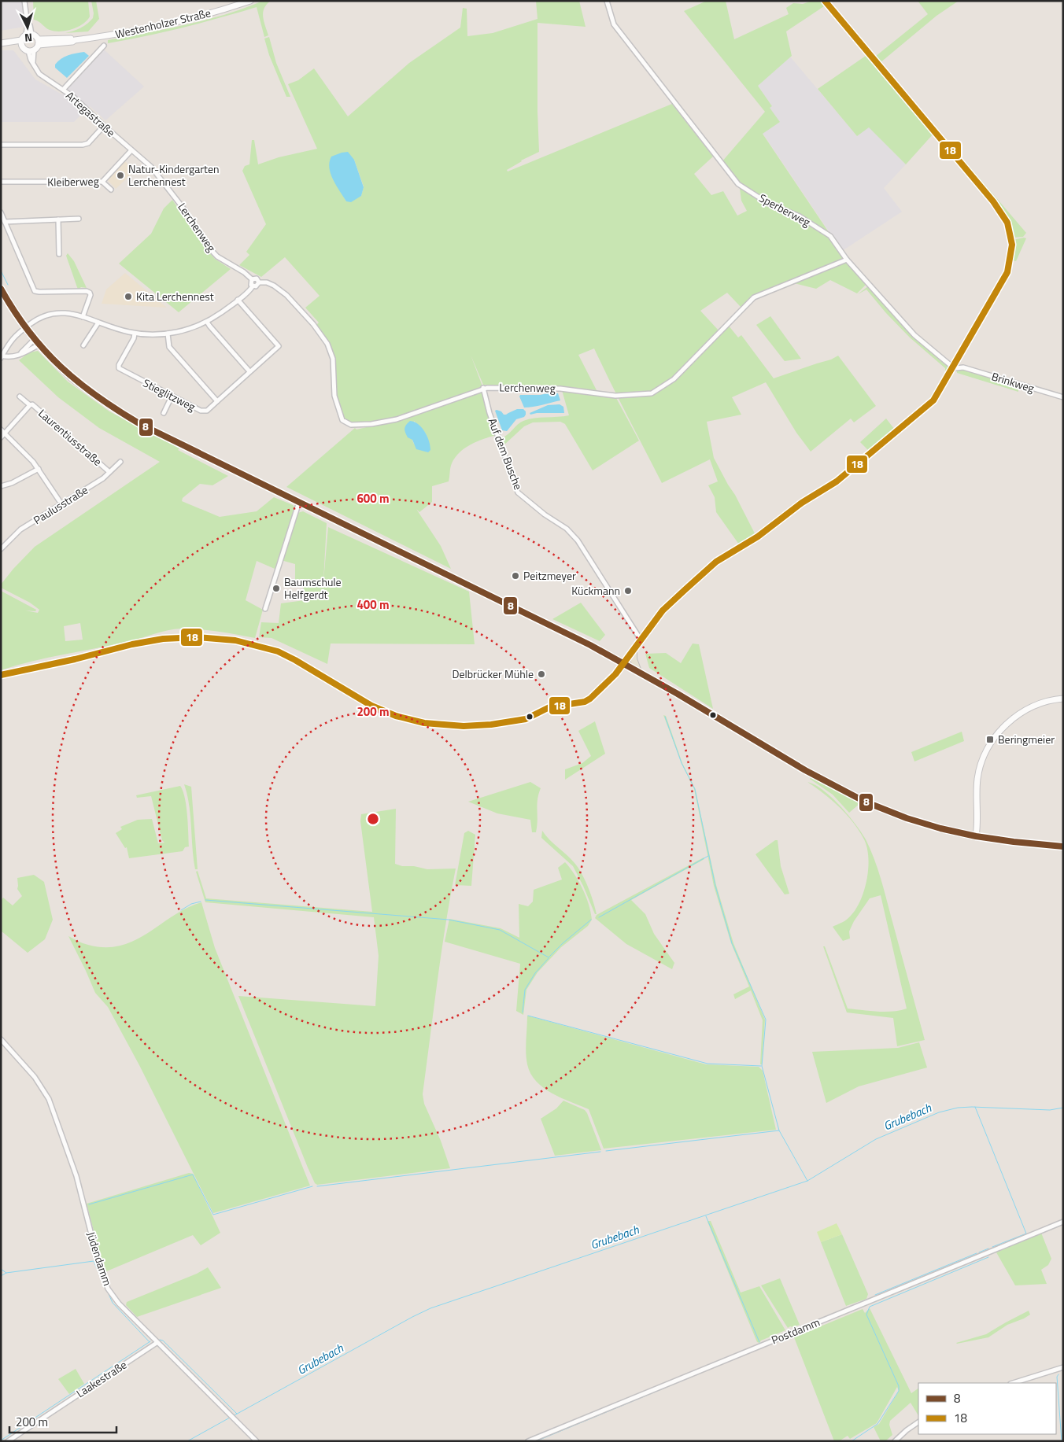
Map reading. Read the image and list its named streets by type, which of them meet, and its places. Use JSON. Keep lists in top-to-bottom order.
{
  "streets": {
    "main road": ["Westenholzer Straße"],
    "street": [
      "Artegastraße",
      "Kleiberweg",
      "Sperberweg",
      "Lerchenweg",
      "Brinkweg",
      "Stieglitzweg",
      "Laurentiusstraße",
      "Auf dem Busche",
      "Paulusstraße",
      "Jüdendamm",
      "Postdamm",
      "Laakestraße"
    ]
  },
  "crossings": [
    ["Westenholzer Straße", "Artegastraße"],
    ["Artegastraße", "Kleiberweg"],
    ["Artegastraße", "Lerchenweg"],
    ["Kleiberweg", "Lerchenweg"],
    ["Sperberweg", "Lerchenweg"],
    ["Sperberweg", "Brinkweg"],
    ["Lerchenweg", "Auf dem Busche"],
    ["Laurentiusstraße", "Paulusstraße"],
    ["Jüdendamm", "Laakestraße"]
  ],
  "water": ["Grubebach"],
  "places": {
    "other": [
      "Natur-Kindergarten Lerchennest",
      "Kita Lerchennest",
      "Peitzmeyer",
      "Baumschule Helfgerdt",
      "Kückmann",
      "Delbrücker Mühle"
    ],
    "transit": ["Beringmeier"]
  },
  "lines": ["transit line 18", "transit line 8"],
  "legend": ["8", "18"],
  "scale_bar": "200 m",
  "north": "bottom",
  "rings": ["600 m", "400 m", "200 m"]
}
